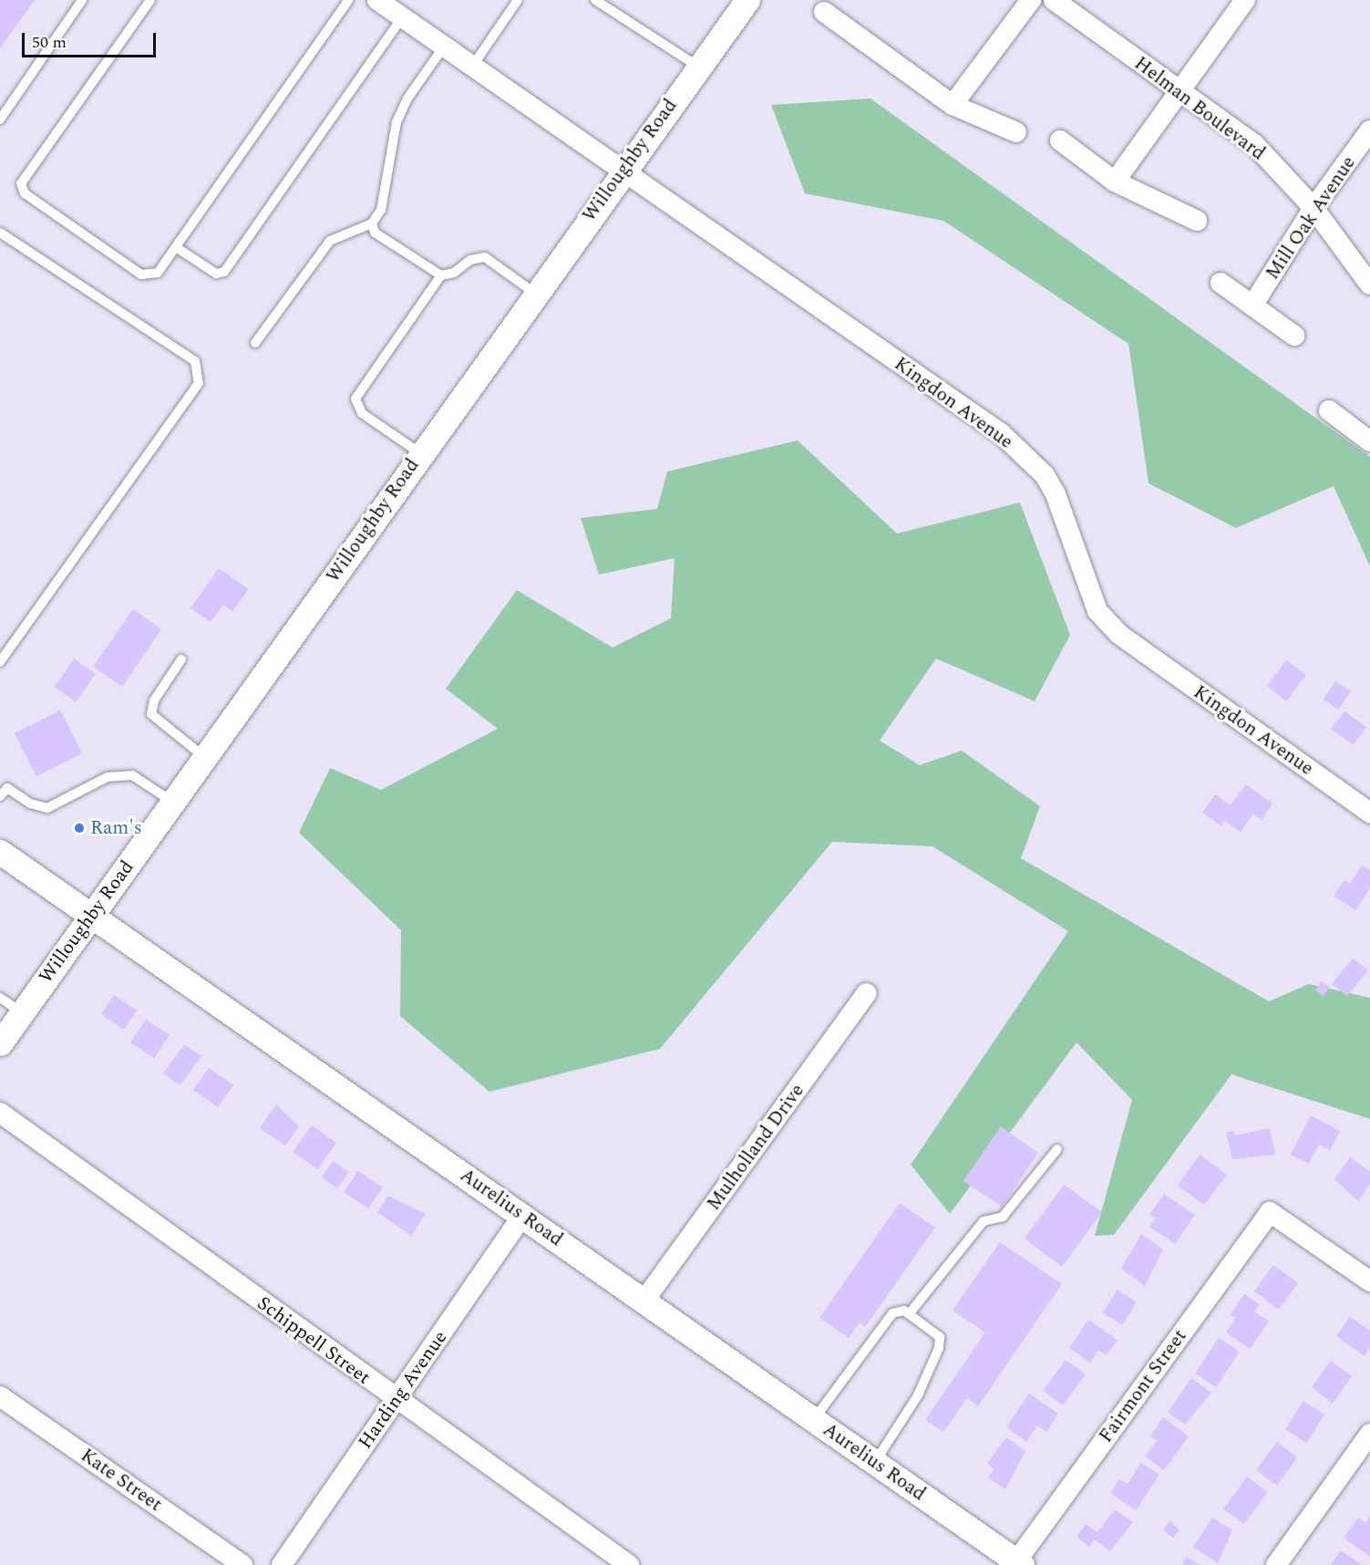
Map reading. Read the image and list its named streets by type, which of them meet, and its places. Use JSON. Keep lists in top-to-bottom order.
{
  "streets": {
    "street": [
      "Helman Boulevard",
      "Willoughby Road",
      "Mill Oak Avenue",
      "Kingdon Avenue",
      "Mulholland Drive",
      "Aurelius Road",
      "Schippell Street",
      "Fairmont Street",
      "Harding Avenue",
      "Kate Street"
    ]
  },
  "crossings": [
    ["Helman Boulevard", "Mill Oak Avenue"],
    ["Willoughby Road", "Kingdon Avenue"],
    ["Willoughby Road", "Aurelius Road"],
    ["Mulholland Drive", "Aurelius Road"],
    ["Aurelius Road", "Fairmont Street"],
    ["Aurelius Road", "Harding Avenue"],
    ["Schippell Street", "Harding Avenue"]
  ],
  "places": ["Ram's"],
  "scale_bar": "50 m"
}
